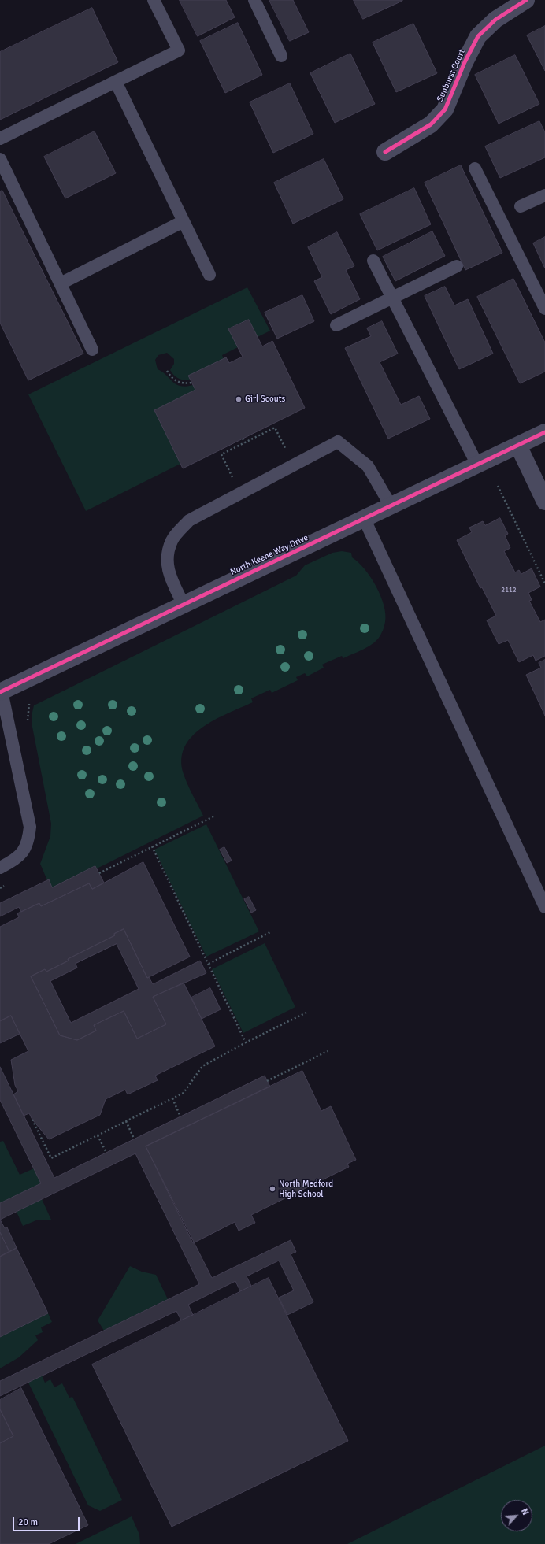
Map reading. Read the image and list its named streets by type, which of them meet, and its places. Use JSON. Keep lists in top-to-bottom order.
{
  "streets": {
    "street": ["Sunburst Court", "North Keene Way Drive"]
  },
  "places": ["Girl Scouts", "North Medford High School"],
  "house_numbers": ["2112"],
  "scale_bar": "20 m",
  "north": "top right"
}
